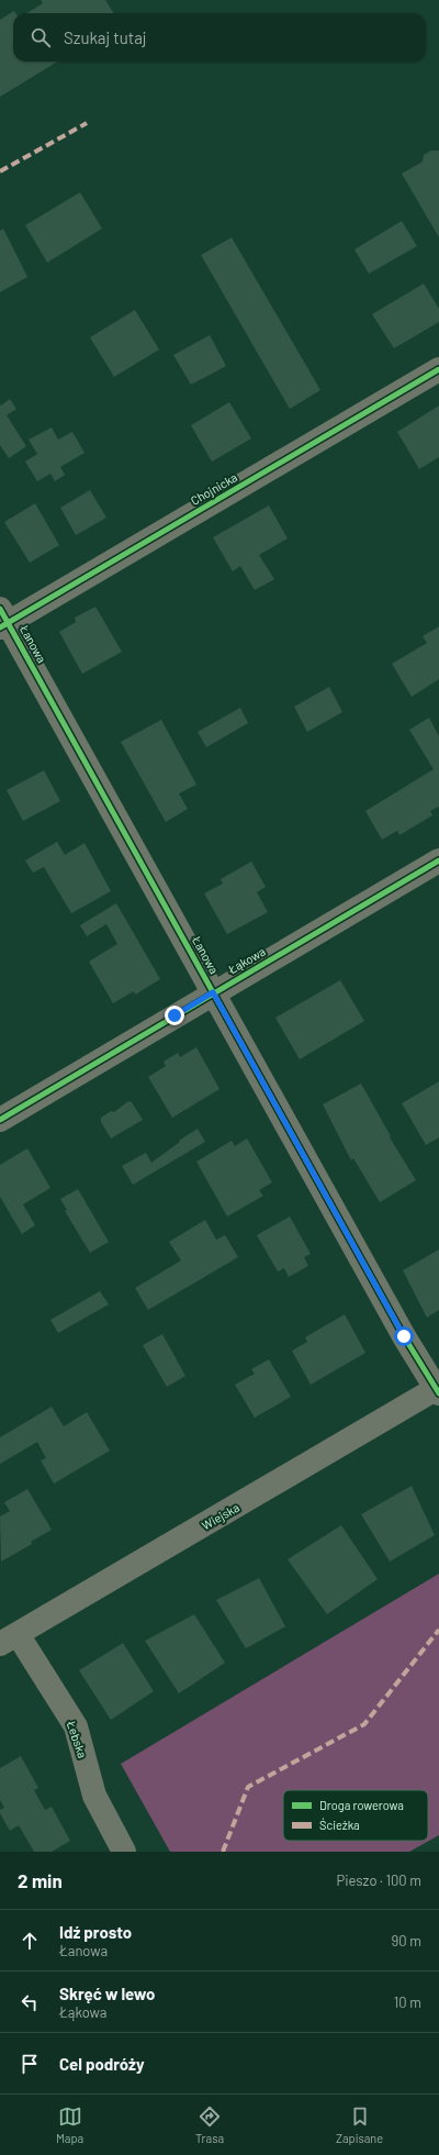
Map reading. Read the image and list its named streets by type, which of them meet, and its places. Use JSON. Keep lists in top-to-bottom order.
{
  "streets": {
    "street": [
      "Chojnicka",
      "Łanowa",
      "Łąkowa",
      "Wiejska",
      "Łebska"
    ]
  },
  "crossings": [
    ["Chojnicka", "Łanowa"],
    ["Łanowa", "Łąkowa"],
    ["Łanowa", "Wiejska"],
    ["Wiejska", "Łebska"]
  ],
  "legend": ["Droga rowerowa", "Ścieżka"],
  "page": {
    "search": "Szukaj tutaj",
    "heading": ["2 min", "Pieszo · 100 m"],
    "list": [
      ["Idź prosto", "Łanowa", "90 m"],
      ["Skręć w lewo", "Łąkowa", "10 m"],
      "Cel podróży"
    ],
    "nav": ["Mapa", "Trasa", "Zapisane"]
  }
}
